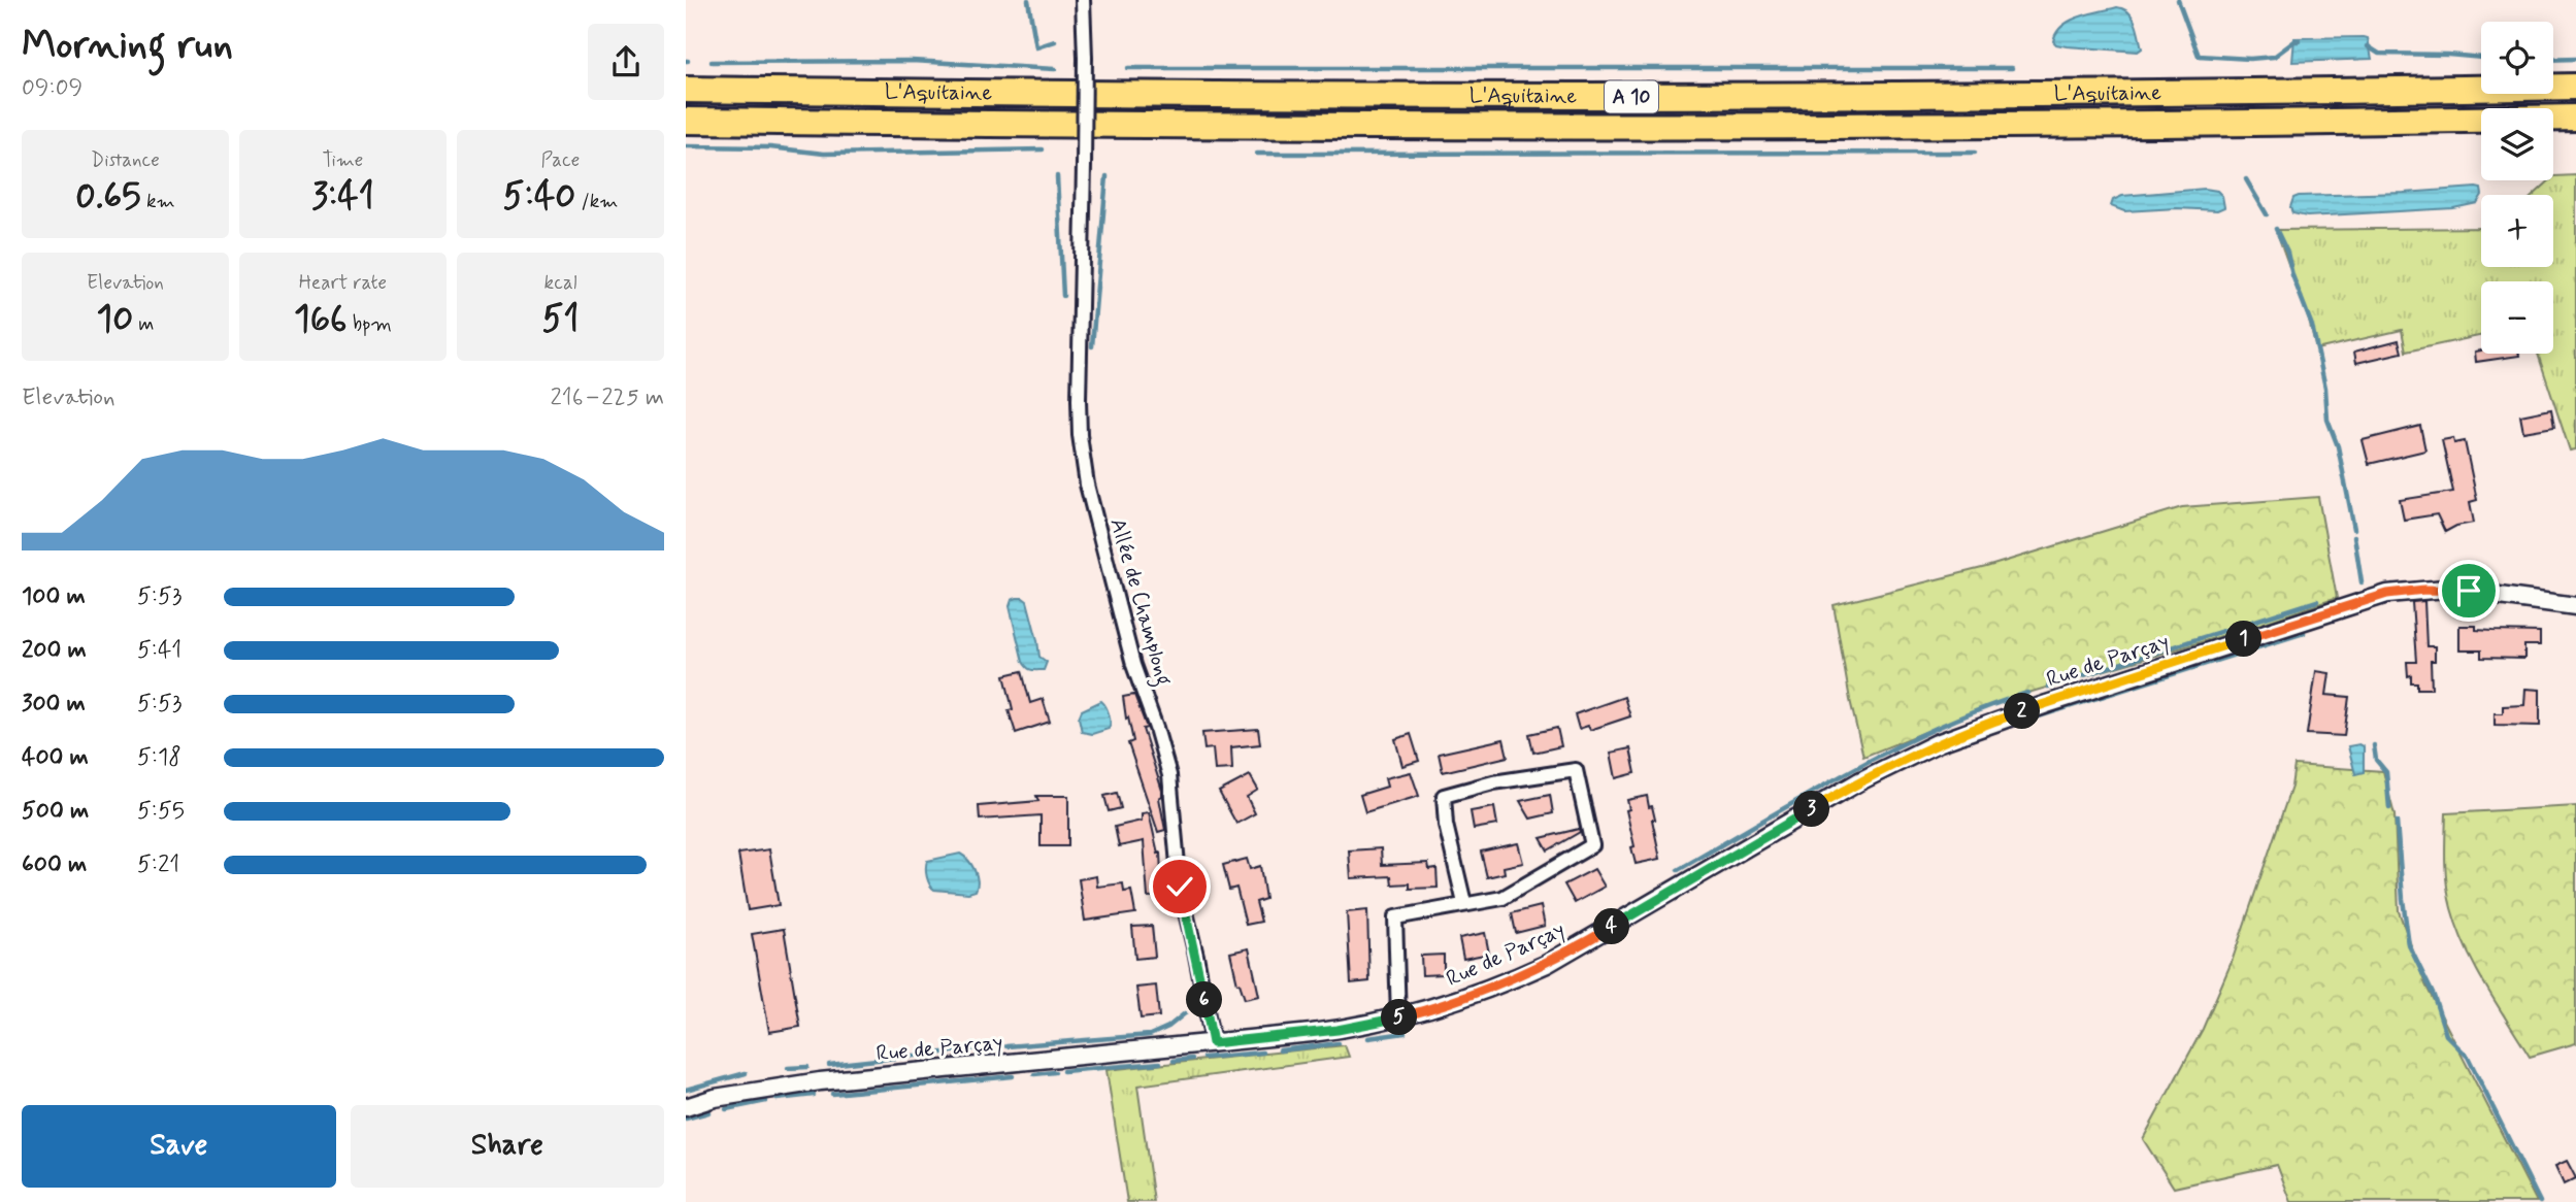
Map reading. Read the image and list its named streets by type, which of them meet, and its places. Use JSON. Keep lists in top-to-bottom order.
{
  "streets": {
    "highway": ["L'Aquitaine", "A 10"],
    "street": ["Allée de Champlong", "Rue de Parçay"]
  },
  "crossings": [
    ["Allée de Champlong", "Rue de Parçay"]
  ],
  "page": {
    "heading": ["Morning run", "09:09"],
    "map_buttons": ["+", "−"],
    "stats": [
      ["Distance", "0.65 km"],
      ["Time", "3:41"],
      ["Pace", "5:40 /km"],
      ["Elevation", "10 m"],
      ["Heart rate", "166 bpm"],
      ["kcal", "51"]
    ],
    "chart": ["Elevation", "216–225 m"],
    "list": [
      {
        "name": "100 m",
        "note": "5:53"
      },
      {
        "name": "200 m",
        "note": "5:41"
      },
      {
        "name": "300 m",
        "note": "5:53"
      },
      {
        "name": "400 m",
        "note": "5:18"
      },
      {
        "name": "500 m",
        "note": "5:55"
      },
      {
        "name": "600 m",
        "note": "5:21"
      }
    ],
    "pins": [
      "1",
      "2",
      "3",
      "4",
      "6",
      "5"
    ],
    "buttons": ["Save", "Share"]
  }
}
